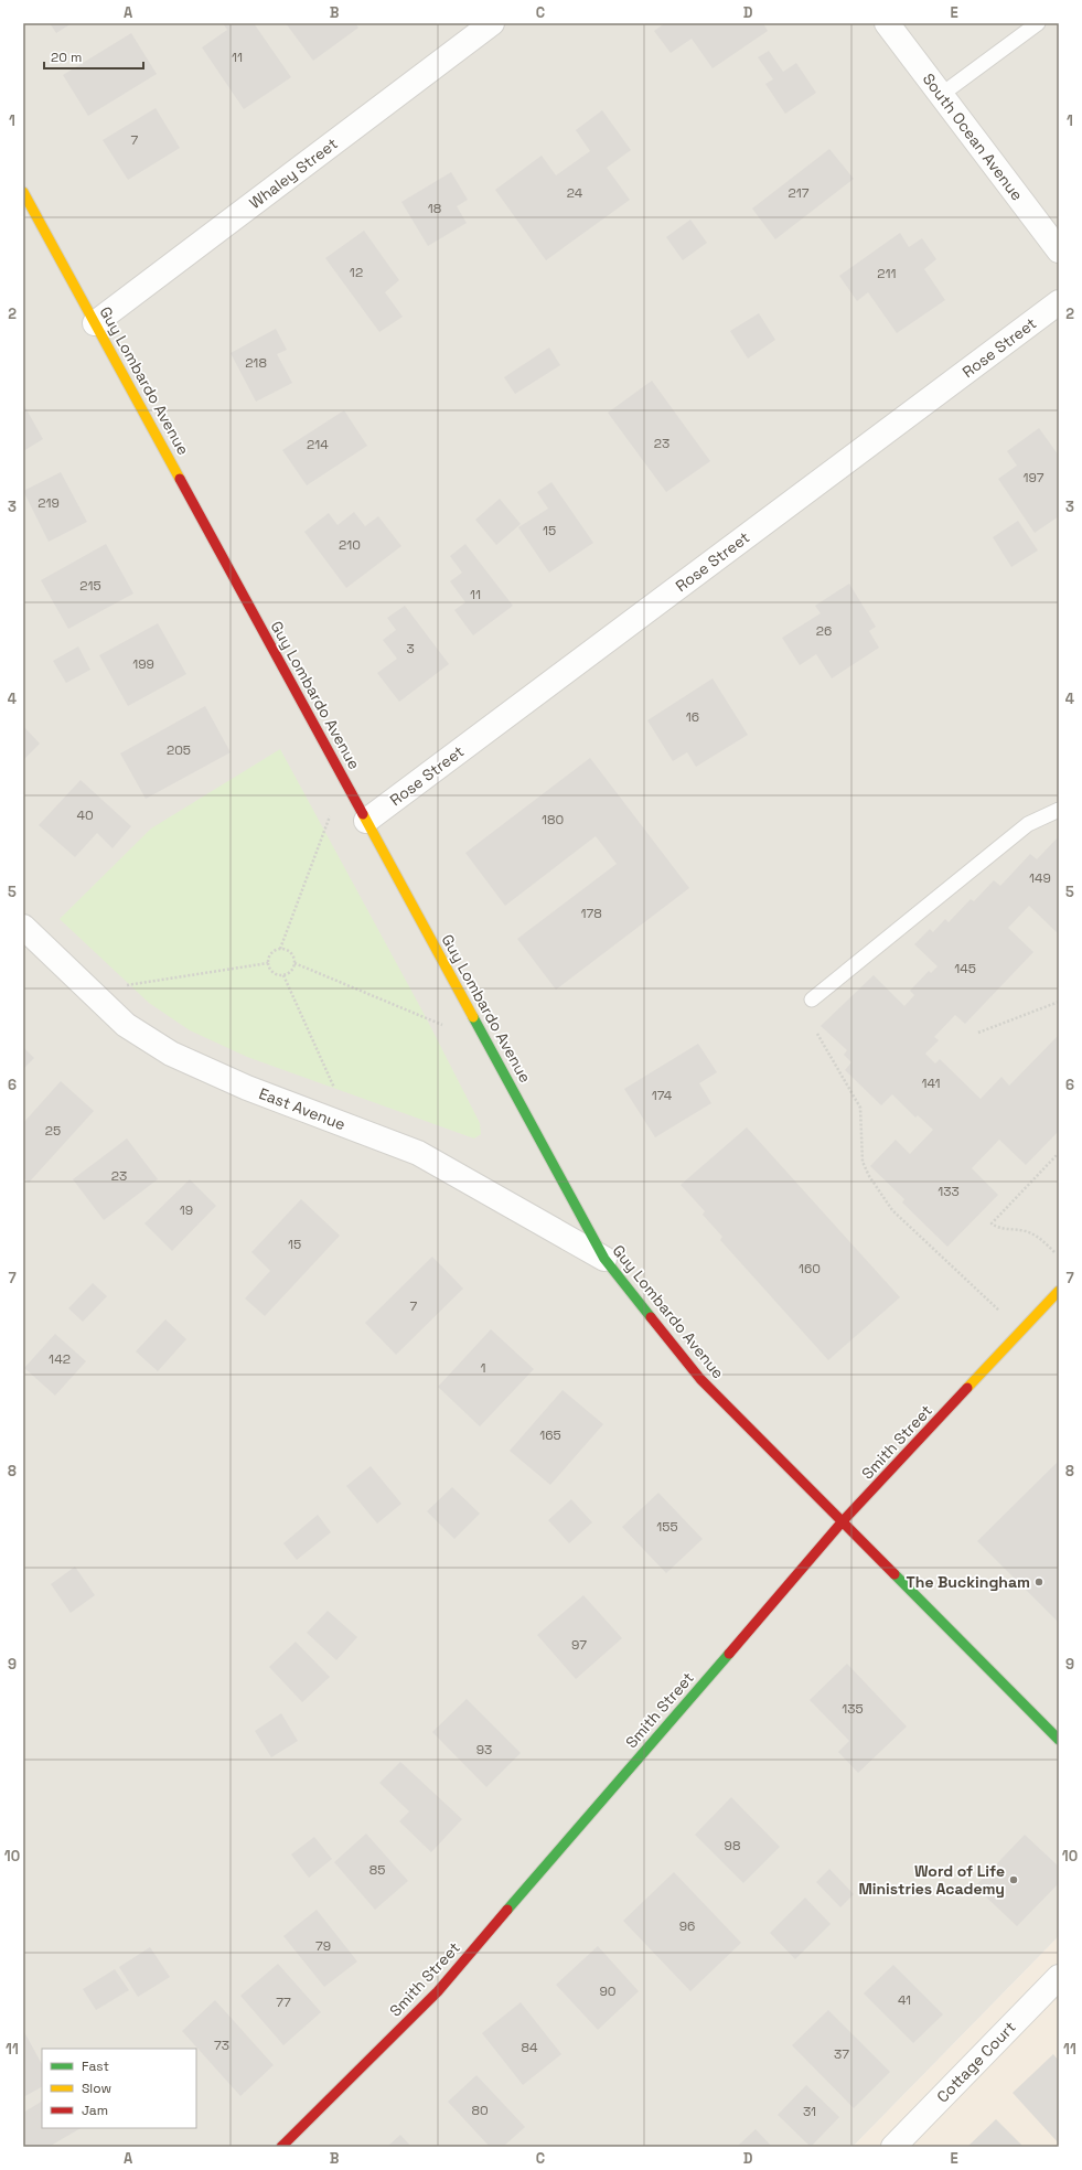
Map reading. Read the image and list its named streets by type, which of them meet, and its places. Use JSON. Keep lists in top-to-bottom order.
{
  "streets": {
    "street": [
      "South Ocean Avenue",
      "Whaley Street",
      "Rose Street",
      "Guy Lombardo Avenue",
      "East Avenue",
      "Smith Street",
      "Cottage Court"
    ]
  },
  "crossings": [
    ["Whaley Street", "Guy Lombardo Avenue"],
    ["Rose Street", "Guy Lombardo Avenue"],
    ["Guy Lombardo Avenue", "East Avenue"],
    ["Guy Lombardo Avenue", "Smith Street"]
  ],
  "places": ["The Buckingham", "Word of Life Ministries Academy"],
  "house_numbers": [
    "11",
    "7",
    "24",
    "217",
    "18",
    "12",
    "211",
    "218",
    "23",
    "214",
    "197",
    "219",
    "15",
    "210",
    "215",
    "11",
    "26",
    "3",
    "199",
    "16",
    "205",
    "40",
    "180",
    "149",
    "178",
    "145",
    "141",
    "174",
    "25",
    "23",
    "133",
    "19",
    "15",
    "160",
    "7",
    "142",
    "1",
    "165",
    "155",
    "97",
    "135",
    "93",
    "98",
    "85",
    "96",
    "79",
    "90",
    "41",
    "77",
    "73",
    "84",
    "37",
    "80",
    "31"
  ],
  "legend": ["Fast", "Slow", "Jam"],
  "scale_bar": "20 m",
  "grid": {
    "columns": [
      "A",
      "B",
      "C",
      "D",
      "E"
    ],
    "rows": [
      "1",
      "2",
      "3",
      "4",
      "5",
      "6",
      "7",
      "8",
      "9",
      "10",
      "11"
    ]
  }
}
